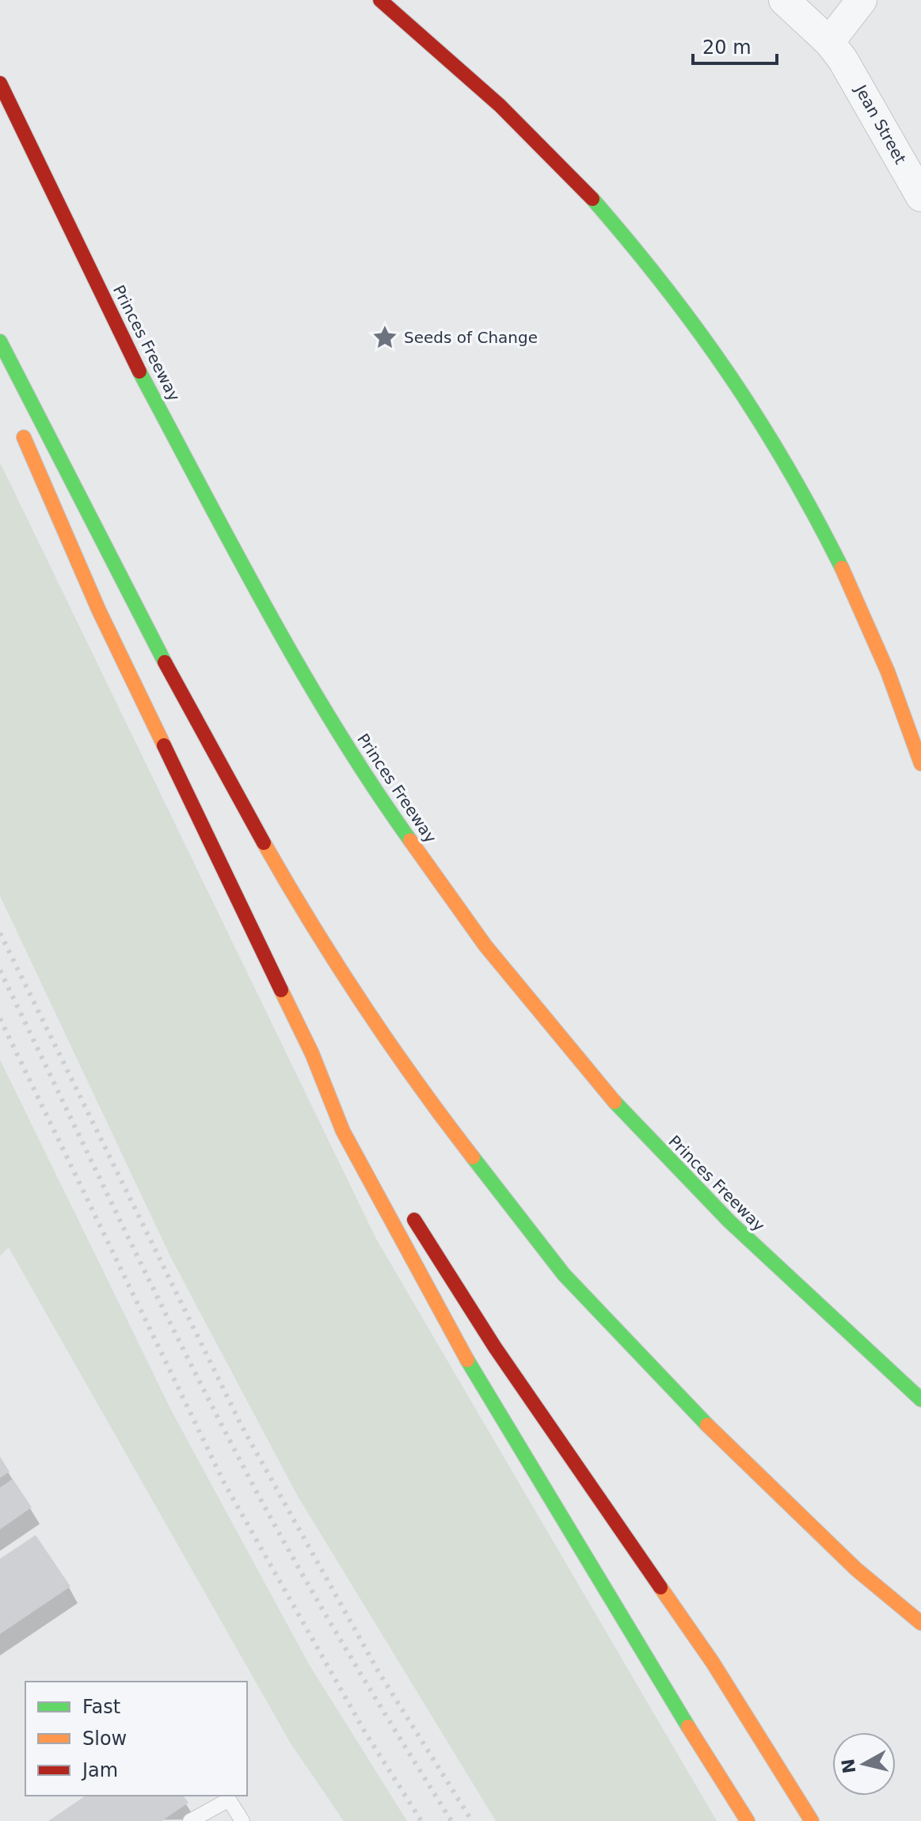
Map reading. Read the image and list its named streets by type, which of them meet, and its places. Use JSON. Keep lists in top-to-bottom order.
{
  "streets": {
    "main road": ["Princes Freeway"],
    "street": ["Jean Street"]
  },
  "places": {
    "place": ["Seeds of Change"]
  },
  "legend": ["Fast", "Slow", "Jam"],
  "scale_bar": "20 m",
  "north": "left"
}
